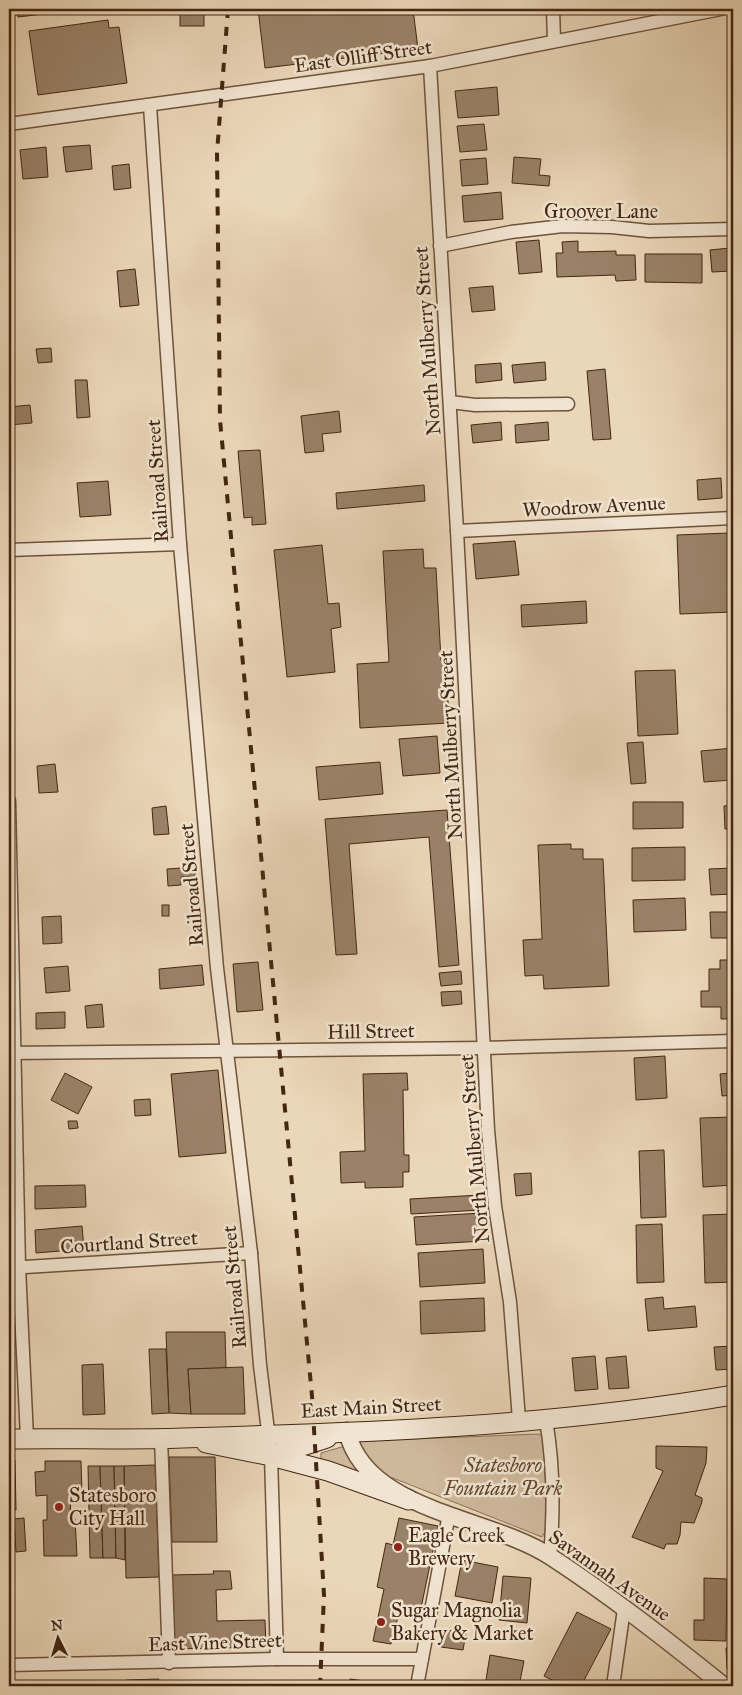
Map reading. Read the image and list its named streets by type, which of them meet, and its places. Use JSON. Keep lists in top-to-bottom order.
{
  "streets": {
    "main road": ["East Main Street"],
    "street": [
      "East Olliff Street",
      "Groover Lane",
      "North Mulberry Street",
      "Railroad Street",
      "Woodrow Avenue",
      "Hill Street",
      "Courtland Street",
      "Savannah Avenue",
      "East Vine Street"
    ]
  },
  "crossings": [
    ["East Olliff Street", "North Mulberry Street"],
    ["East Olliff Street", "Railroad Street"],
    ["Groover Lane", "North Mulberry Street"],
    ["North Mulberry Street", "Woodrow Avenue"],
    ["North Mulberry Street", "Hill Street"],
    ["North Mulberry Street", "East Main Street"],
    ["Railroad Street", "Hill Street"],
    ["Railroad Street", "Courtland Street"],
    ["Railroad Street", "East Main Street"],
    ["Railroad Street", "East Vine Street"],
    ["East Main Street", "Savannah Avenue"]
  ],
  "parks": ["Statesboro Fountain Park"],
  "places": ["Statesboro City Hall", "Eagle Creek Brewery", "Sugar Magnolia Bakery & Market"],
  "north": "top"
}
